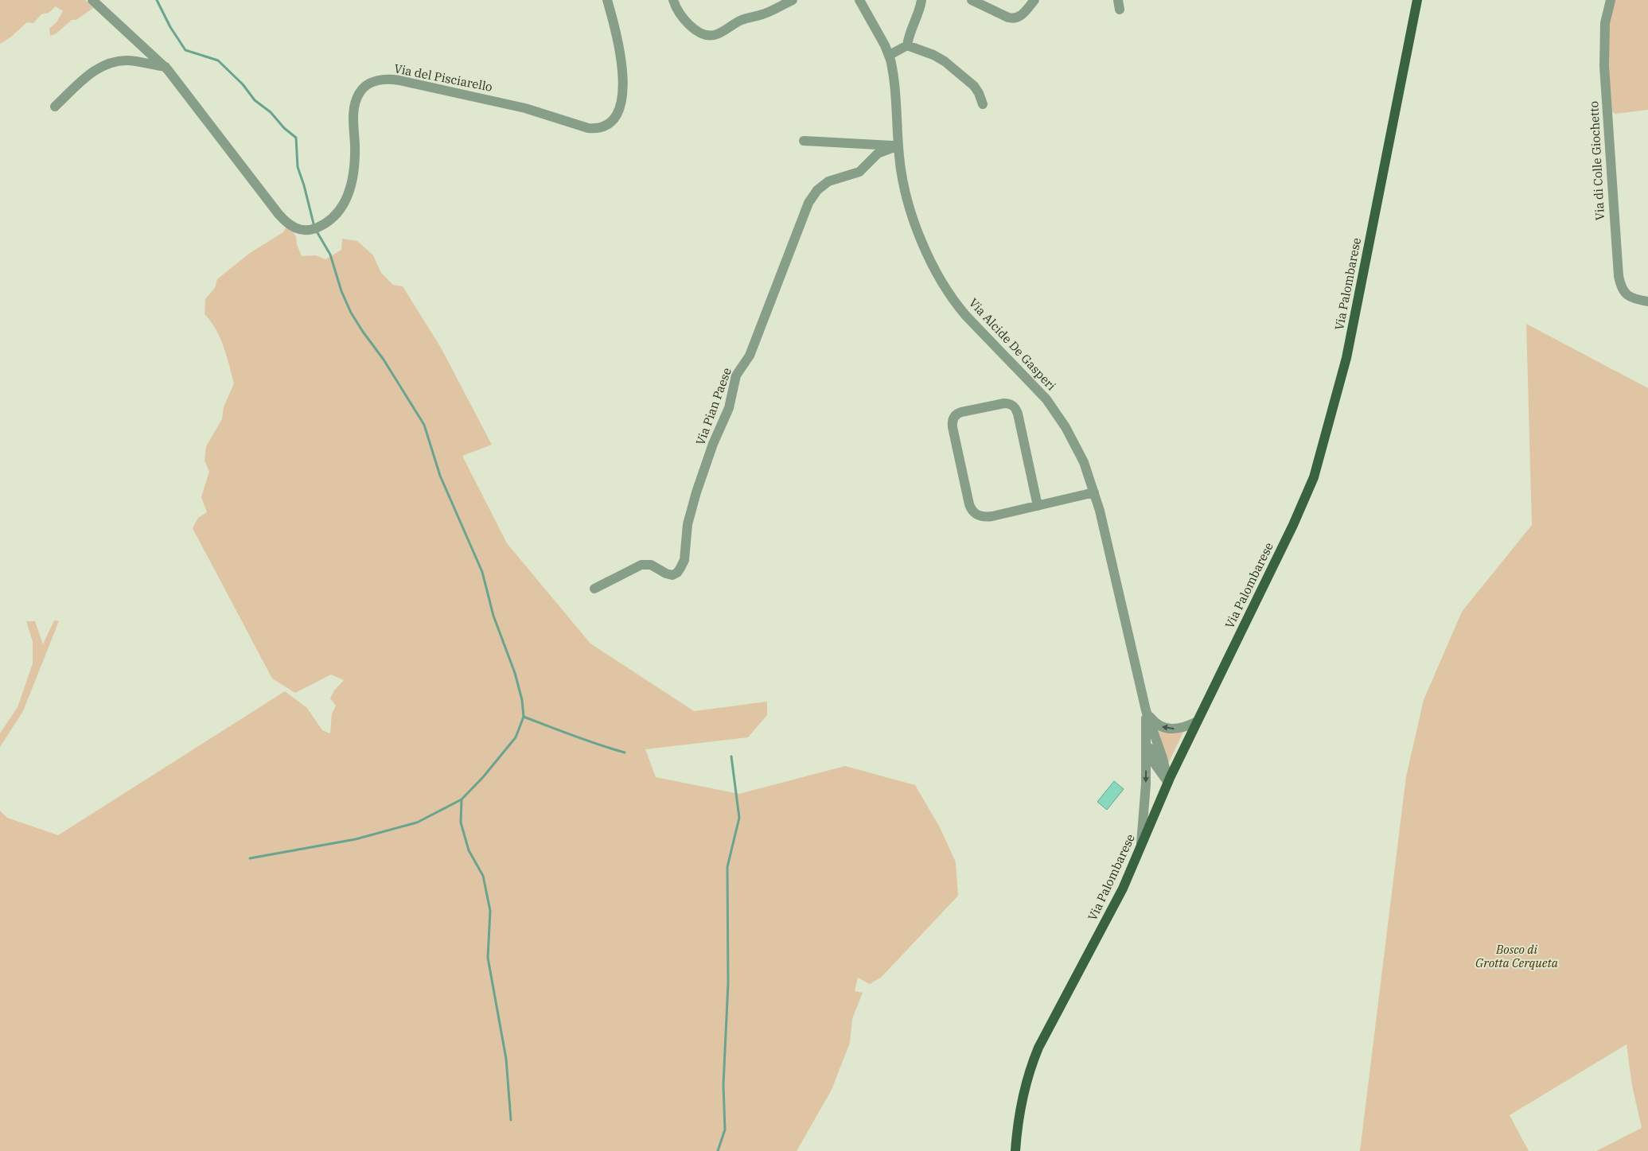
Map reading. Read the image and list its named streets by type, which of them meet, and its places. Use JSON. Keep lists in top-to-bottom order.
{
  "streets": {
    "main road": ["Via Palombarese"],
    "street": [
      "Via del Pisciarello",
      "Via di Colle Giochetto",
      "Via Alcide De Gasperi",
      "Via Pian Paese"
    ]
  },
  "crossings": [
    ["Via Palombarese", "Via Alcide De Gasperi"],
    ["Via Alcide De Gasperi", "Via Pian Paese"]
  ],
  "parks": ["Bosco di Grotta Cerqueta"]
}
